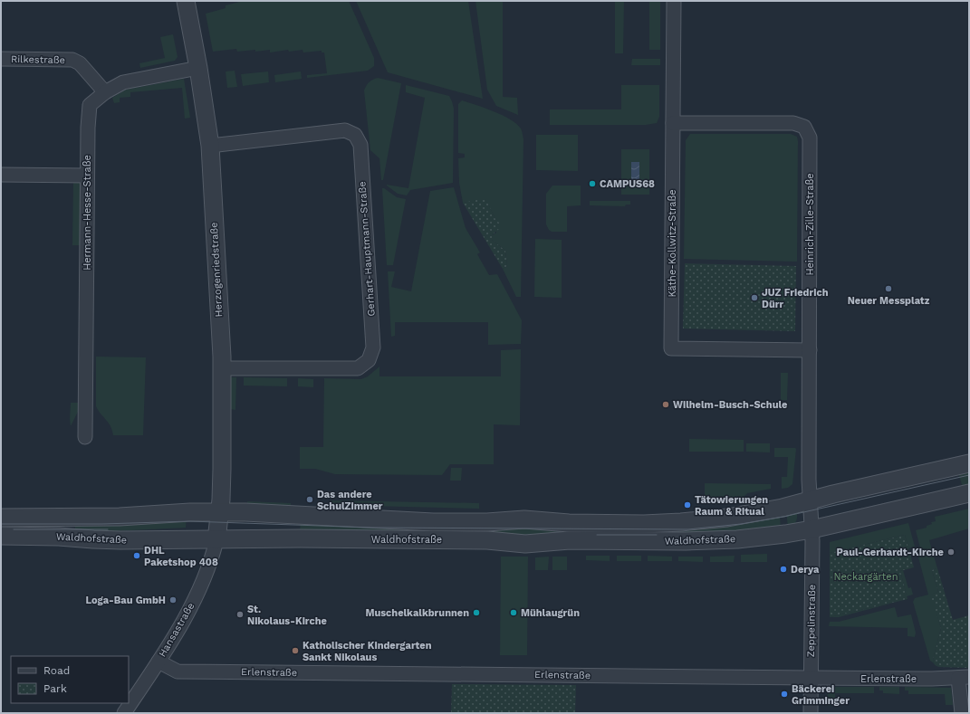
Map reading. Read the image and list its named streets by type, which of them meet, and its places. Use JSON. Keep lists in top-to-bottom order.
{
  "streets": {
    "street": [
      "Rilkestraße",
      "Hermann-Hesse-Straße",
      "Heinrich-Zille-Straße",
      "Käthe-Kollwitz-Straße",
      "Gerhart-Hauptmann-Straße",
      "Herzogenriedstraße",
      "Waldhofstraße",
      "Zeppelinstraße",
      "Hansastraße",
      "Erlenstraße"
    ]
  },
  "crossings": [
    ["Rilkestraße", "Hermann-Hesse-Straße"],
    ["Hermann-Hesse-Straße", "Herzogenriedstraße"],
    ["Heinrich-Zille-Straße", "Käthe-Kollwitz-Straße"],
    ["Heinrich-Zille-Straße", "Waldhofstraße"],
    ["Gerhart-Hauptmann-Straße", "Herzogenriedstraße"],
    ["Herzogenriedstraße", "Waldhofstraße"],
    ["Herzogenriedstraße", "Hansastraße"],
    ["Waldhofstraße", "Zeppelinstraße"],
    ["Waldhofstraße", "Hansastraße"],
    ["Zeppelinstraße", "Erlenstraße"],
    ["Hansastraße", "Erlenstraße"]
  ],
  "parks": ["Neckargärten"],
  "places": [
    "CAMPUS68",
    "Neuer Messplatz",
    "JUZ Friedrich Dürr",
    "Wilhelm-Busch-Schule",
    "Das andere SchulZimmer",
    "Tätowierungen Raum & Ritual",
    "Paul-Gerhardt-Kirche",
    "DHL Paketshop 408",
    "Derya",
    "Loga-Bau GmbH",
    "Muschelkalkbrunnen",
    "Mühlaugrün",
    "St. Nikolaus-Kirche",
    "Katholischer Kindergarten Sankt Nikolaus",
    "Bäckerei Grimminger"
  ],
  "legend": ["Road", "Park"]
}
